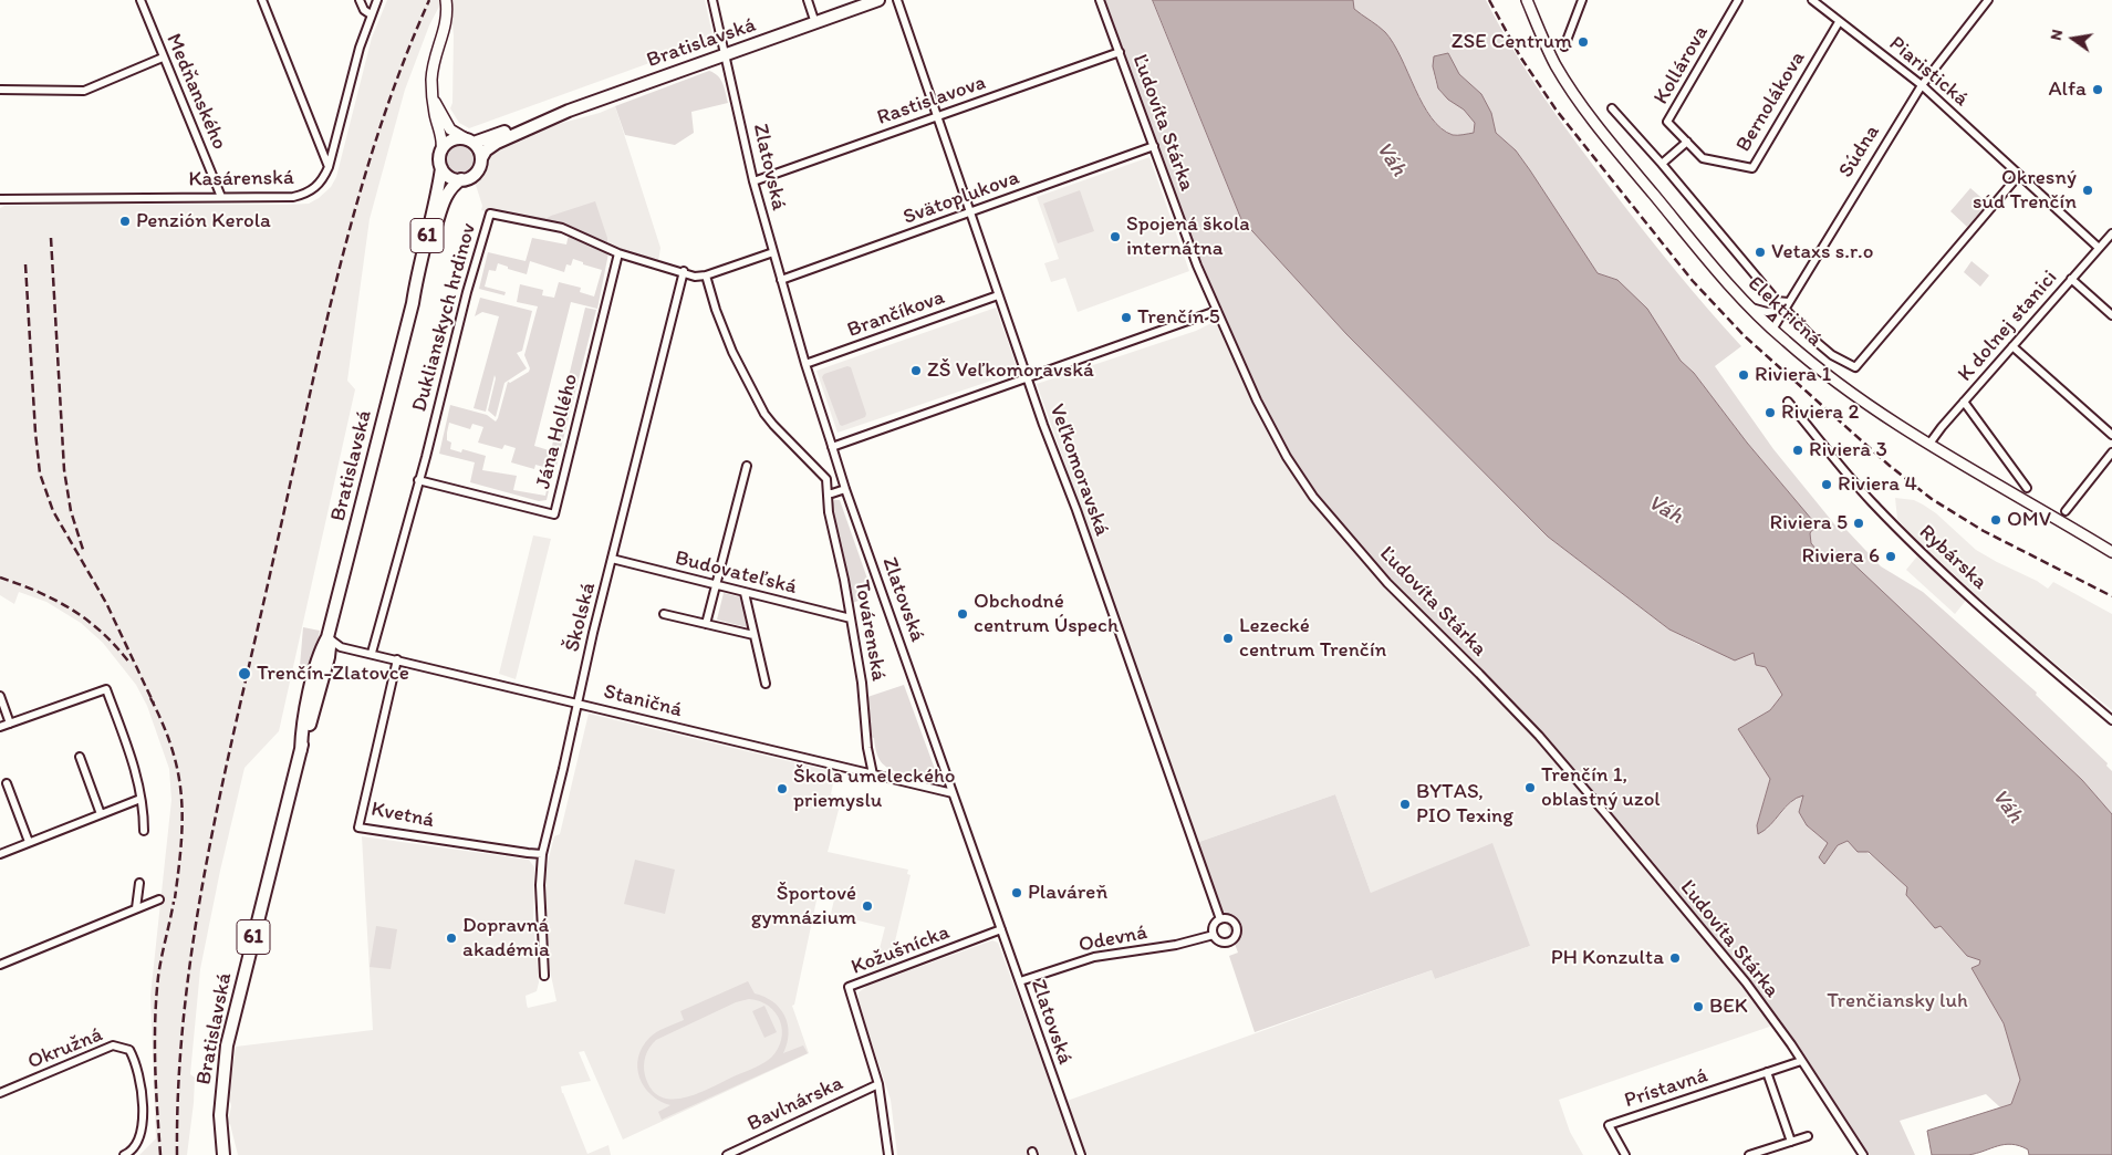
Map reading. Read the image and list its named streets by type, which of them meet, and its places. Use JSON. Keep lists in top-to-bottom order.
{
  "streets": {
    "main road": ["Bratislavská", "61", "Električná"],
    "street": [
      "Kollárova",
      "Piaristická",
      "Medňanského",
      "Rastislavova",
      "Bernolákova",
      "Ľudovíta Stárka",
      "Súdna",
      "Zlatovská",
      "Kasárenská",
      "Svätoplukova",
      "Brančíkova",
      "Duklianskych hrdinov",
      "K dolnej stanici",
      "Jána Hollého",
      "Veľkomoravská",
      "Rybárska",
      "Budovateľská",
      "Školská",
      "Továrenská",
      "Staničná",
      "Kvetná",
      "Odevná",
      "Kožušnícka",
      "Okružná",
      "Prístavná",
      "Bavlnárska"
    ]
  },
  "crossings": [
    ["Bratislavská", "Zlatovská"],
    ["Bratislavská", "Staničná"],
    ["Kollárova", "Bernolákova"],
    ["Piaristická", "Bernolákova"],
    ["Piaristická", "Súdna"],
    ["Piaristická", "Električná"],
    ["Piaristická", "K dolnej stanici"],
    ["Medňanského", "Kasárenská"],
    ["Rastislavova", "Ľudovíta Stárka"],
    ["Rastislavova", "Zlatovská"],
    ["Rastislavova", "Veľkomoravská"],
    ["Ľudovíta Stárka", "Svätoplukova"],
    ["Ľudovíta Stárka", "Prístavná"],
    ["Súdna", "Električná"],
    ["Zlatovská", "Svätoplukova"],
    ["Zlatovská", "Brančíkova"],
    ["Zlatovská", "Duklianskych hrdinov"],
    ["Zlatovská", "Staničná"],
    ["Zlatovská", "Odevná"],
    ["Zlatovská", "Kožušnícka"],
    ["Svätoplukova", "Veľkomoravská"],
    ["Električná", "K dolnej stanici"],
    ["Brančíkova", "Veľkomoravská"],
    ["Duklianskych hrdinov", "Jána Hollého"],
    ["Duklianskych hrdinov", "Školská"],
    ["Duklianskych hrdinov", "Továrenská"],
    ["Duklianskych hrdinov", "Staničná"],
    ["Veľkomoravská", "Odevná"],
    ["Budovateľská", "Školská"],
    ["Budovateľská", "Továrenská"],
    ["Školská", "Staničná"],
    ["Školská", "Kvetná"],
    ["Továrenská", "Staničná"],
    ["Staničná", "Kvetná"],
    ["Kožušnícka", "Bavlnárska"]
  ],
  "water": ["Váh"],
  "parks": ["Trenčiansky luh"],
  "places": [
    "ZSE Centrum",
    "Alfa",
    "Okresný súd Trenčín",
    "Penzión Kerola",
    "Spojená škola internátna",
    "Vetaxs s.r.o",
    "Trenčín 5",
    "ZŠ Veľkomoravská",
    "Riviera 1",
    "Riviera 2",
    "Riviera 3",
    "Riviera 4",
    "OMV",
    "Riviera 5",
    "Riviera 6",
    "Obchodné centrum Úspech",
    "Lezecké centrum Trenčín",
    "Trenčín-Zlatovce",
    "Trenčín 1, oblastný uzol",
    "Škola umeleckého priemyslu",
    "BYTAS, PIO Texing",
    "Plaváreň",
    "Športové gymnázium",
    "Dopravná akadémia",
    "PH Konzulta",
    "BEK"
  ],
  "north": "left"
}
